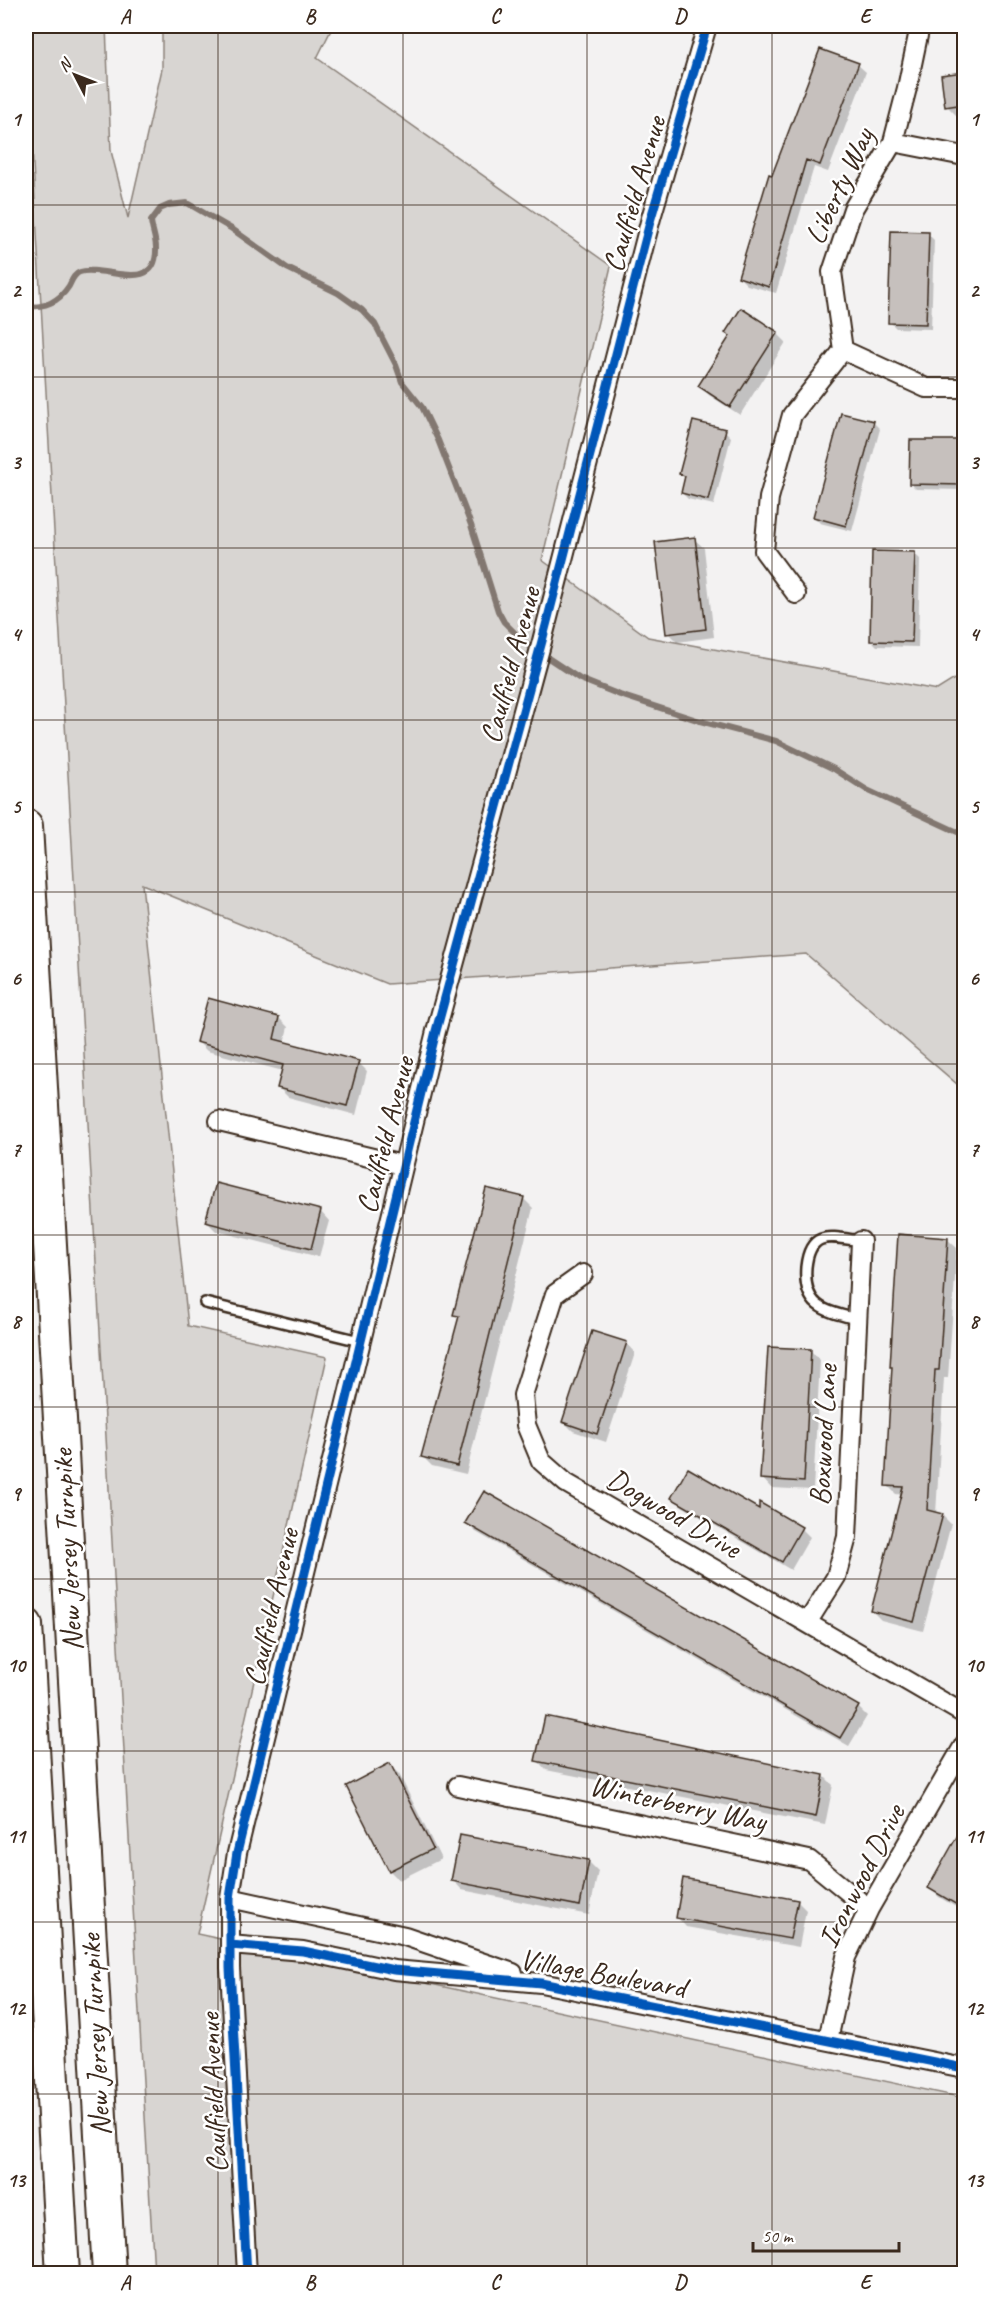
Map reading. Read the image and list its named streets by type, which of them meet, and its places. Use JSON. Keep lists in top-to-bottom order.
{
  "streets": {
    "highway": ["New Jersey Turnpike"],
    "street": [
      "Liberty Way",
      "Caulfield Avenue",
      "Boxwood Lane",
      "Dogwood Drive",
      "Winterberry Way",
      "Ironwood Drive",
      "Village Boulevard"
    ]
  },
  "crossings": [
    ["Caulfield Avenue", "Village Boulevard"],
    ["Boxwood Lane", "Dogwood Drive"],
    ["Winterberry Way", "Ironwood Drive"],
    ["Ironwood Drive", "Village Boulevard"]
  ],
  "scale_bar": "50 m",
  "north": "top left",
  "grid": {
    "columns": [
      "A",
      "B",
      "C",
      "D",
      "E"
    ],
    "rows": [
      "1",
      "2",
      "3",
      "4",
      "5",
      "6",
      "7",
      "8",
      "9",
      "10",
      "11",
      "12",
      "13"
    ]
  }
}
